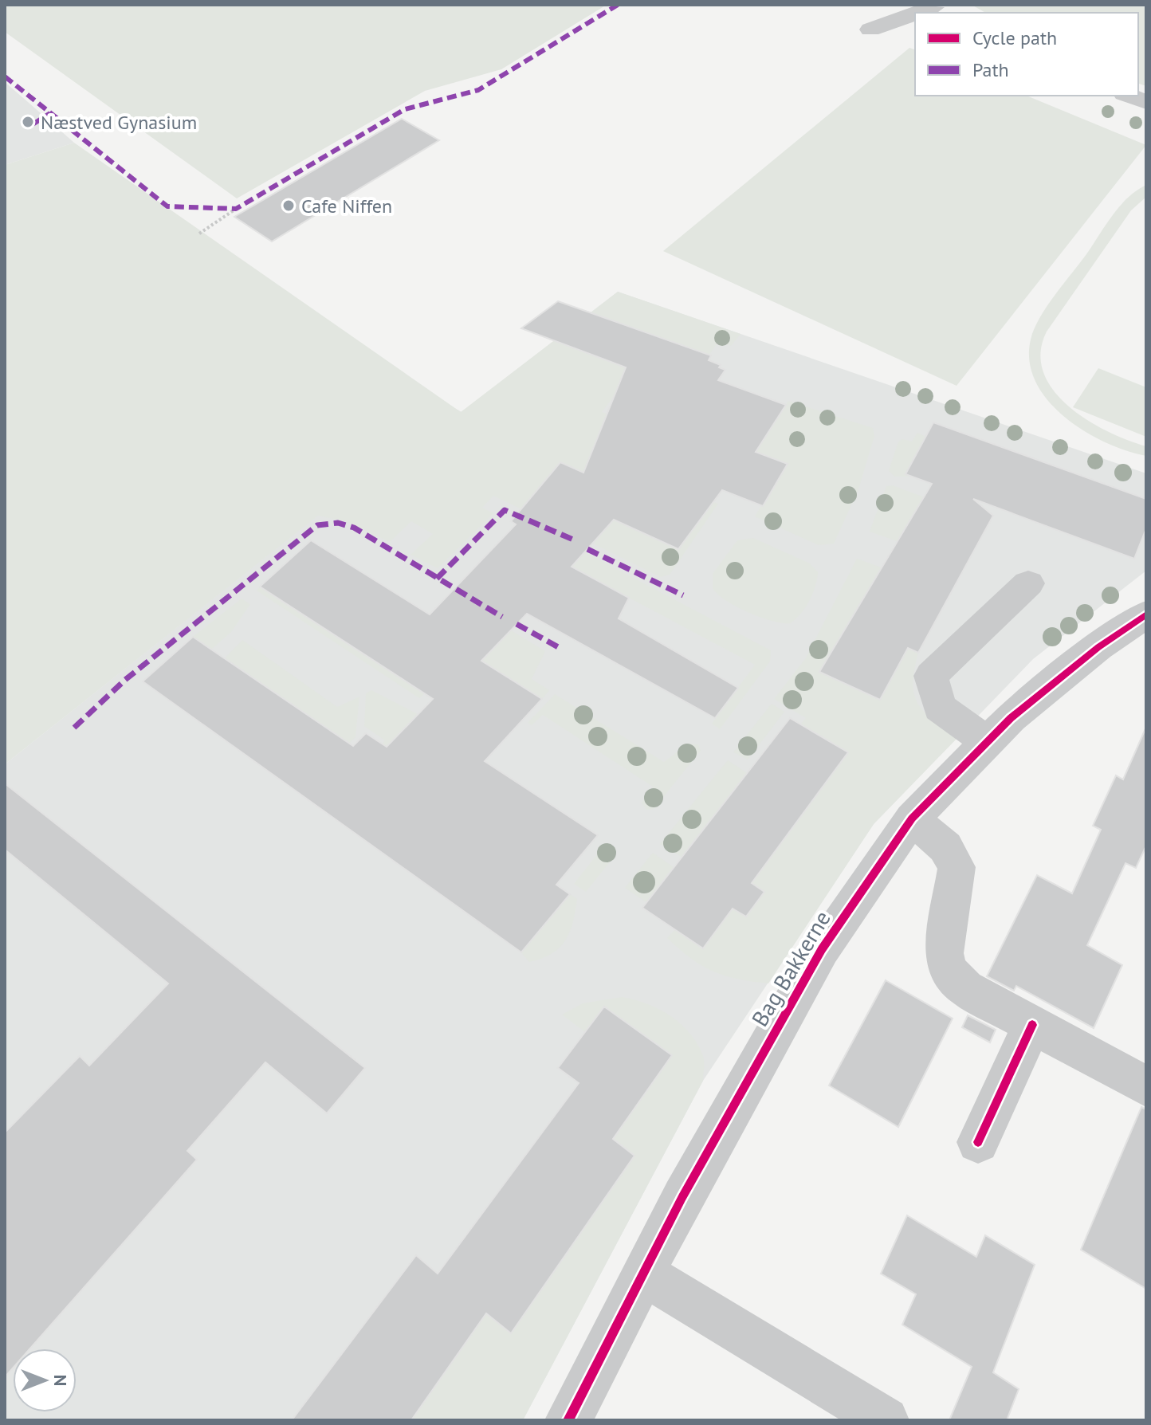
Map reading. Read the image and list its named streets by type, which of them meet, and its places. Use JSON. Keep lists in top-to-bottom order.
{
  "streets": {
    "street": ["Bag Bakkerne"]
  },
  "places": ["Næstved Gynasium", "Cafe Niffen"],
  "legend": ["Cycle path", "Path"],
  "north": "right"
}
